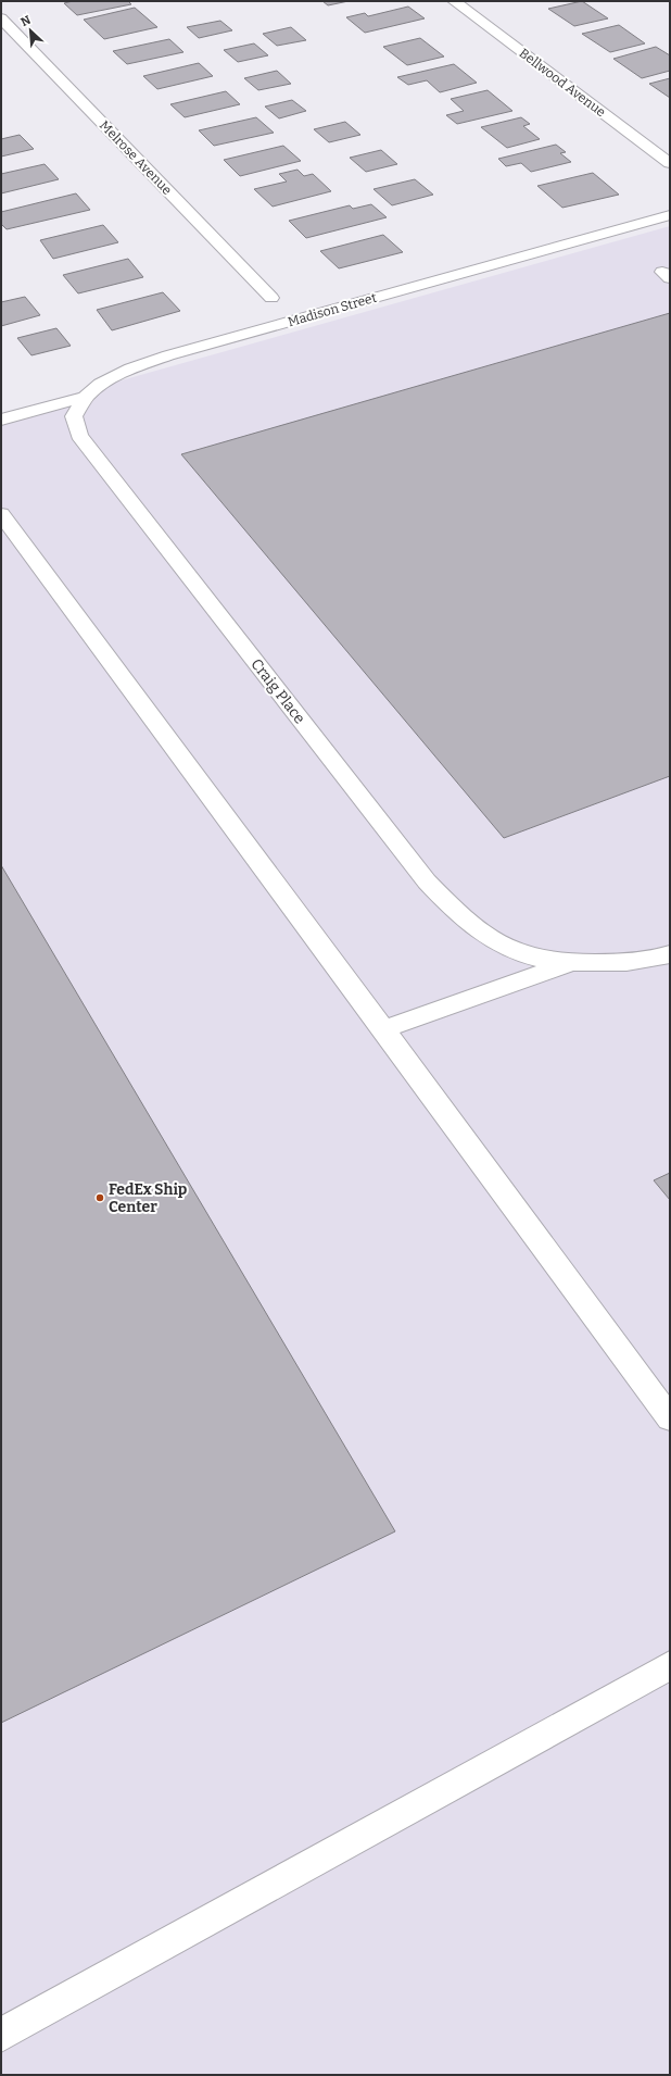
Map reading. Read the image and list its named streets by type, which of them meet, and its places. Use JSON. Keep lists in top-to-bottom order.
{
  "streets": {
    "street": [
      "Bellwood Avenue",
      "Melrose Avenue",
      "Madison Street",
      "Craig Place"
    ]
  },
  "crossings": [
    ["Madison Street", "Craig Place"]
  ],
  "places": ["FedEx Ship Center"],
  "north": "top left"
}
